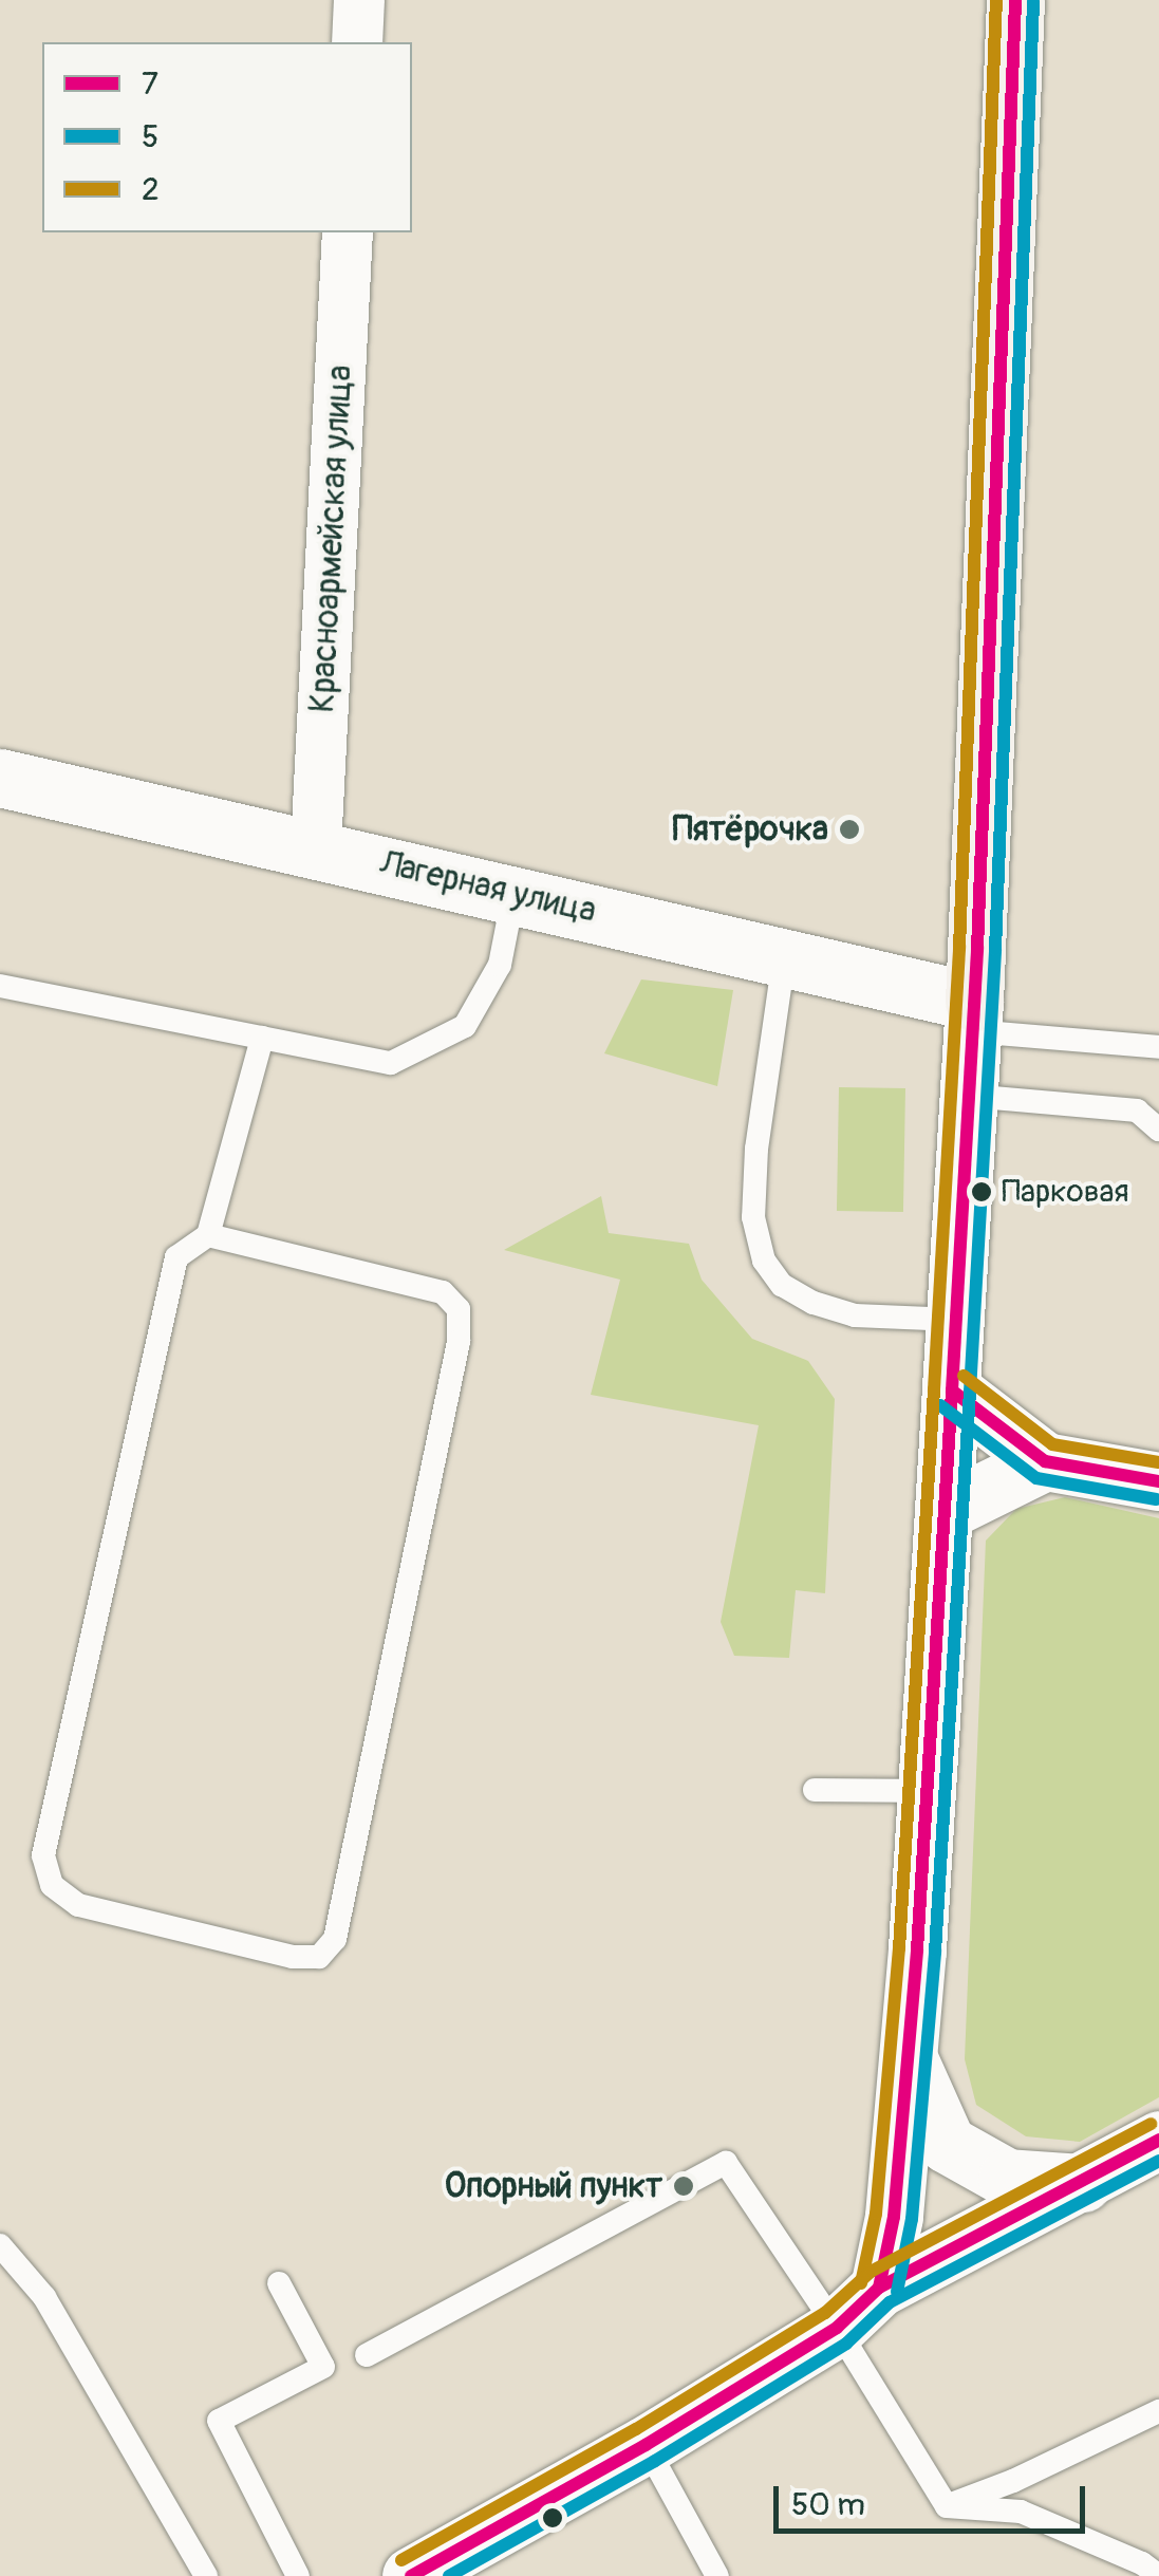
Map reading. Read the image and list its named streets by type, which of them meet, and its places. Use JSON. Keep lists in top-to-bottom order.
{
  "streets": {
    "street": ["Красноармейская улица", "Лагерная улица"]
  },
  "crossings": [
    ["Красноармейская улица", "Лагерная улица"]
  ],
  "places": ["Пятёрочка", "Парковая", "Опорный пункт"],
  "lines": ["transit line 7", "transit line 2", "transit line 5"],
  "legend": ["7", "5", "2"],
  "scale_bar": "50 m"
}
